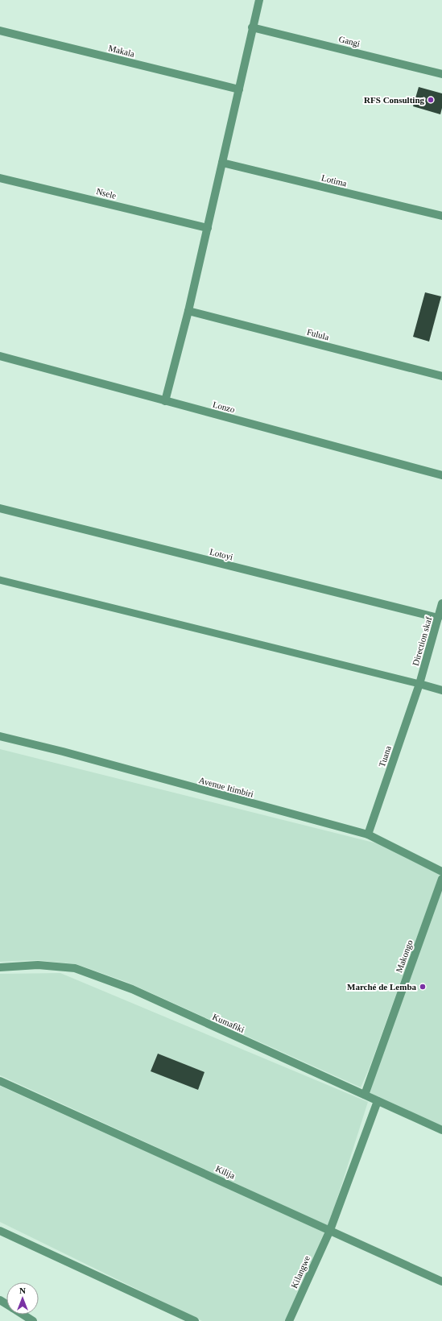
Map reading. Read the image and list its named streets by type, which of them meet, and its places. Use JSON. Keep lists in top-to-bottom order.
{
  "streets": {
    "street": [
      "Gangi",
      "Makala",
      "Lotima",
      "Nsele",
      "Fulula",
      "Lonzo",
      "Lotoyi",
      "Direction skaf",
      "Tuana",
      "Avenue Itimbiri",
      "Makongo",
      "Kumafiki",
      "Kilija",
      "Kilangwe"
    ]
  },
  "crossings": [
    ["Lotoyi", "Direction skaf"],
    ["Direction skaf", "Tuana"],
    ["Tuana", "Avenue Itimbiri"],
    ["Makongo", "Kumafiki"],
    ["Kumafiki", "Kilangwe"],
    ["Kilija", "Kilangwe"]
  ],
  "places": ["RFS Consulting", "Marché de Lemba"],
  "north": "top"
}
